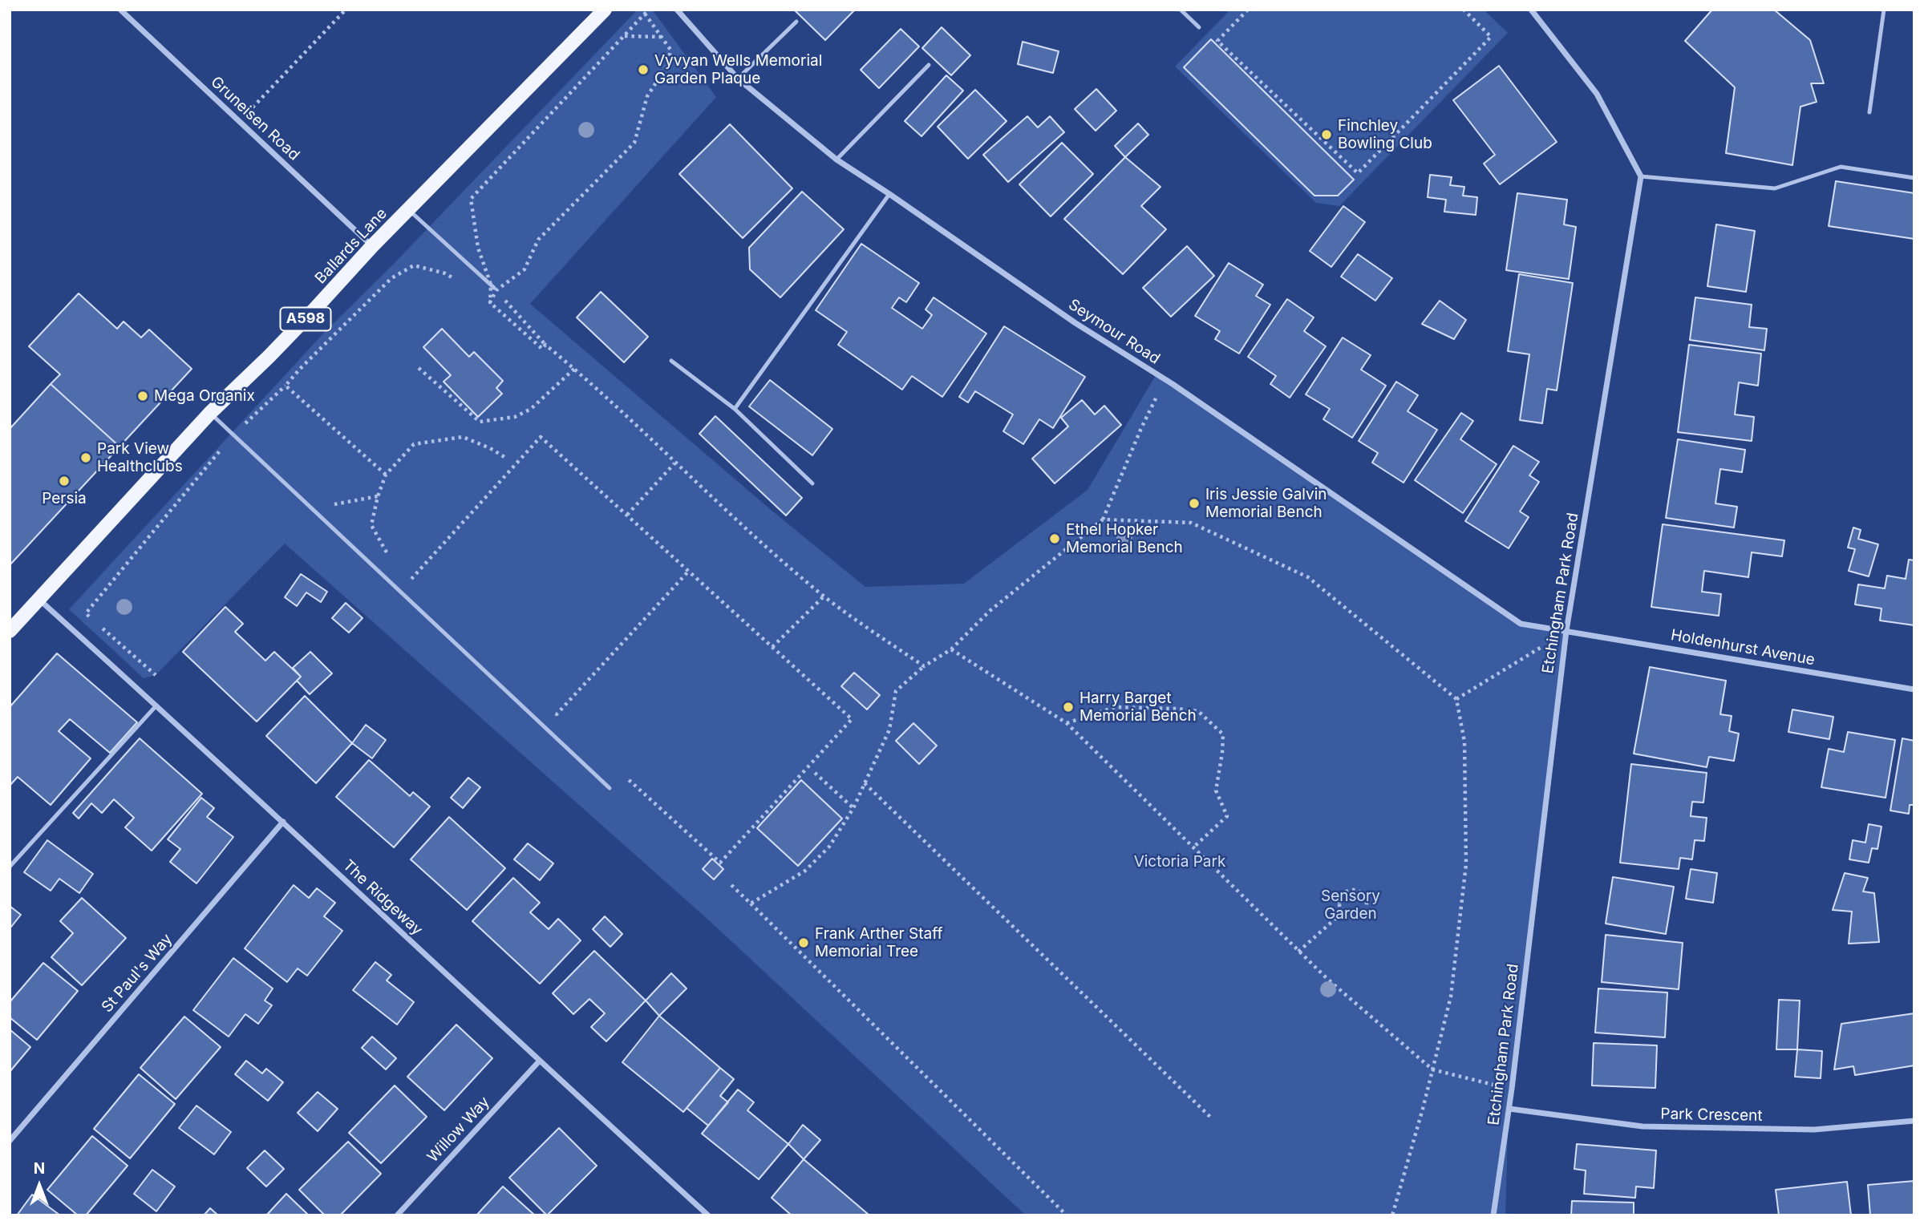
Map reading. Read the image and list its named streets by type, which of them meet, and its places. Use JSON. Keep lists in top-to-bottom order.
{
  "streets": {
    "main road": ["Ballards Lane", "A598"],
    "street": [
      "Gruneisen Road",
      "Seymour Road",
      "Etchingham Park Road",
      "Holdenhurst Avenue",
      "The Ridgeway",
      "St Paul's Way",
      "Park Crescent",
      "Willow Way"
    ]
  },
  "crossings": [
    ["Gruneisen Road", "Ballards Lane"],
    ["Ballards Lane", "The Ridgeway"],
    ["Seymour Road", "Etchingham Park Road"],
    ["Seymour Road", "Holdenhurst Avenue"],
    ["Etchingham Park Road", "Holdenhurst Avenue"],
    ["Etchingham Park Road", "Park Crescent"],
    ["The Ridgeway", "St Paul's Way"],
    ["The Ridgeway", "Willow Way"]
  ],
  "parks": ["Victoria Park", "Sensory Garden"],
  "places": [
    "Vyvyan Wells Memorial Garden Plaque",
    "Finchley Bowling Club",
    "Mega Organix",
    "Park View Healthclubs",
    "Persia",
    "Iris Jessie Galvin Memorial Bench",
    "Ethel Hopker Memorial Bench",
    "Harry Barget Memorial Bench",
    "Frank Arther Staff Memorial Tree"
  ],
  "north": "top"
}
